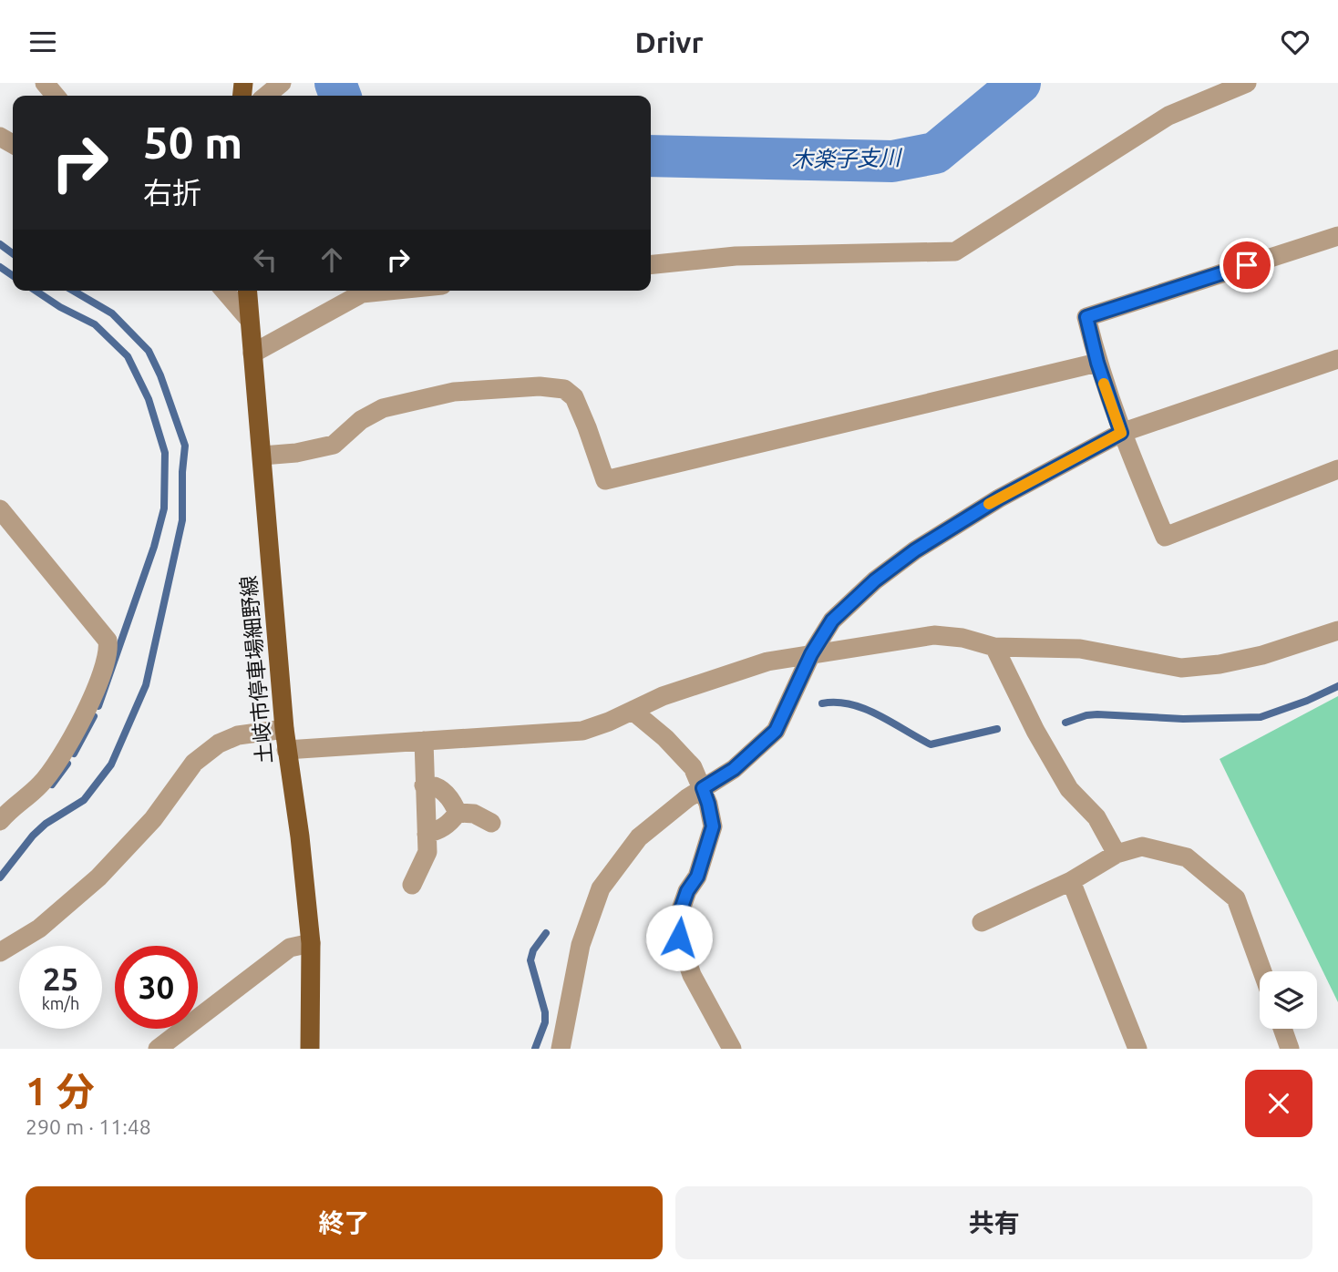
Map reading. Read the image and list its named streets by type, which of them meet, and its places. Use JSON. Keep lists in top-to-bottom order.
{
  "streets": {
    "main road": ["土岐市停車場細野線"]
  },
  "water": ["木楽子支川"],
  "page": {
    "header": "Drivr",
    "turn": ["50 m", "右折"],
    "speed": "25 km/h",
    "limit": "30",
    "heading": ["1 分", "290 m · 11:48"],
    "buttons": ["終了", "共有"]
  }
}
